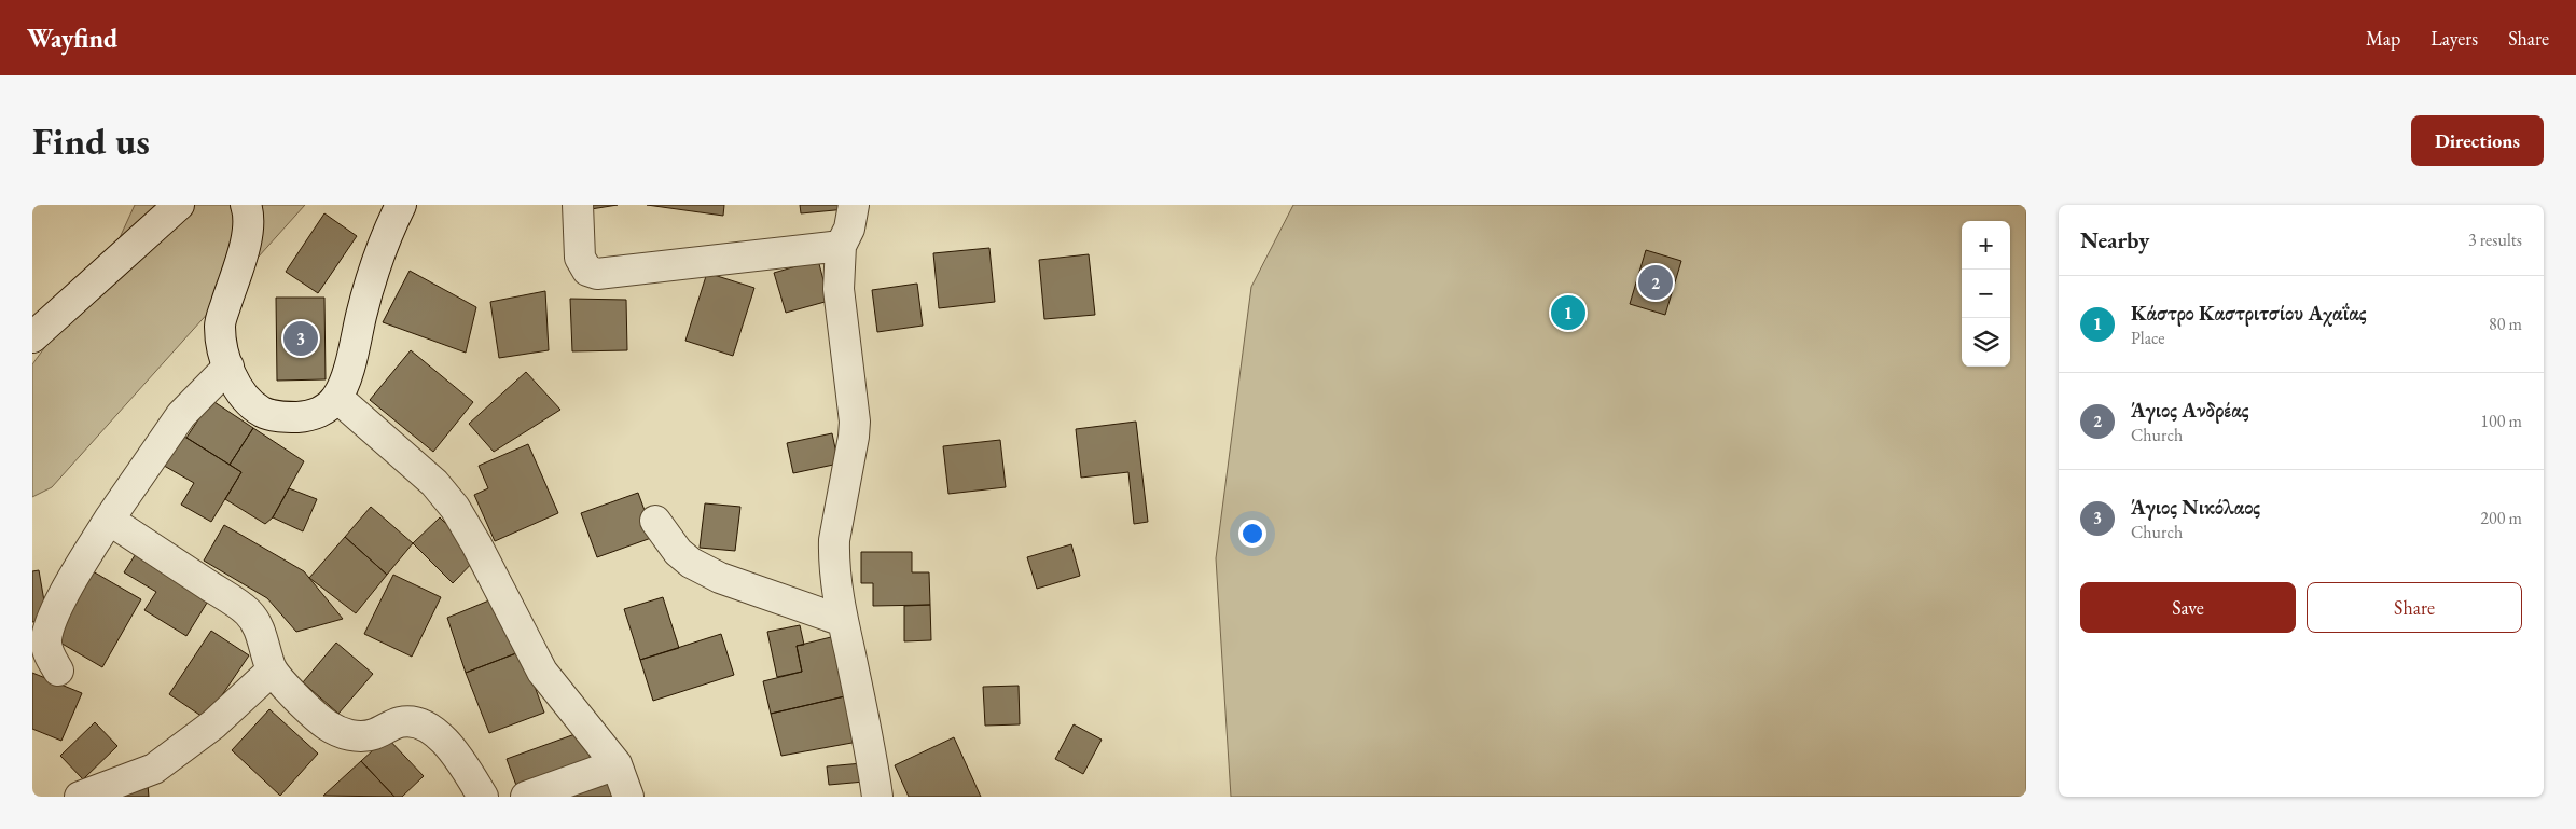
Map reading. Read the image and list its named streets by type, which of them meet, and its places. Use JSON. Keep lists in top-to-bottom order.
{
  "page": {
    "header": "Wayfind",
    "nav": ["Map", "Layers", "Share"],
    "buttons": [
      "Directions",
      ["Save", "Share"]
    ],
    "title": "Find us",
    "heading": ["Nearby", "3 results"],
    "map_buttons": ["+", "−"],
    "pins": ["2", "1", "3"],
    "list": [
      {
        "mark": "1",
        "name": "Κάστρο Καστριτσίου Αχαΐας",
        "note": "Place",
        "value": "80 m"
      },
      {
        "mark": "2",
        "name": "Άγιος Ανδρέας",
        "note": "Church",
        "value": "100 m"
      },
      {
        "mark": "3",
        "name": "Άγιος Νικόλαος",
        "note": "Church",
        "value": "200 m"
      }
    ]
  }
}
